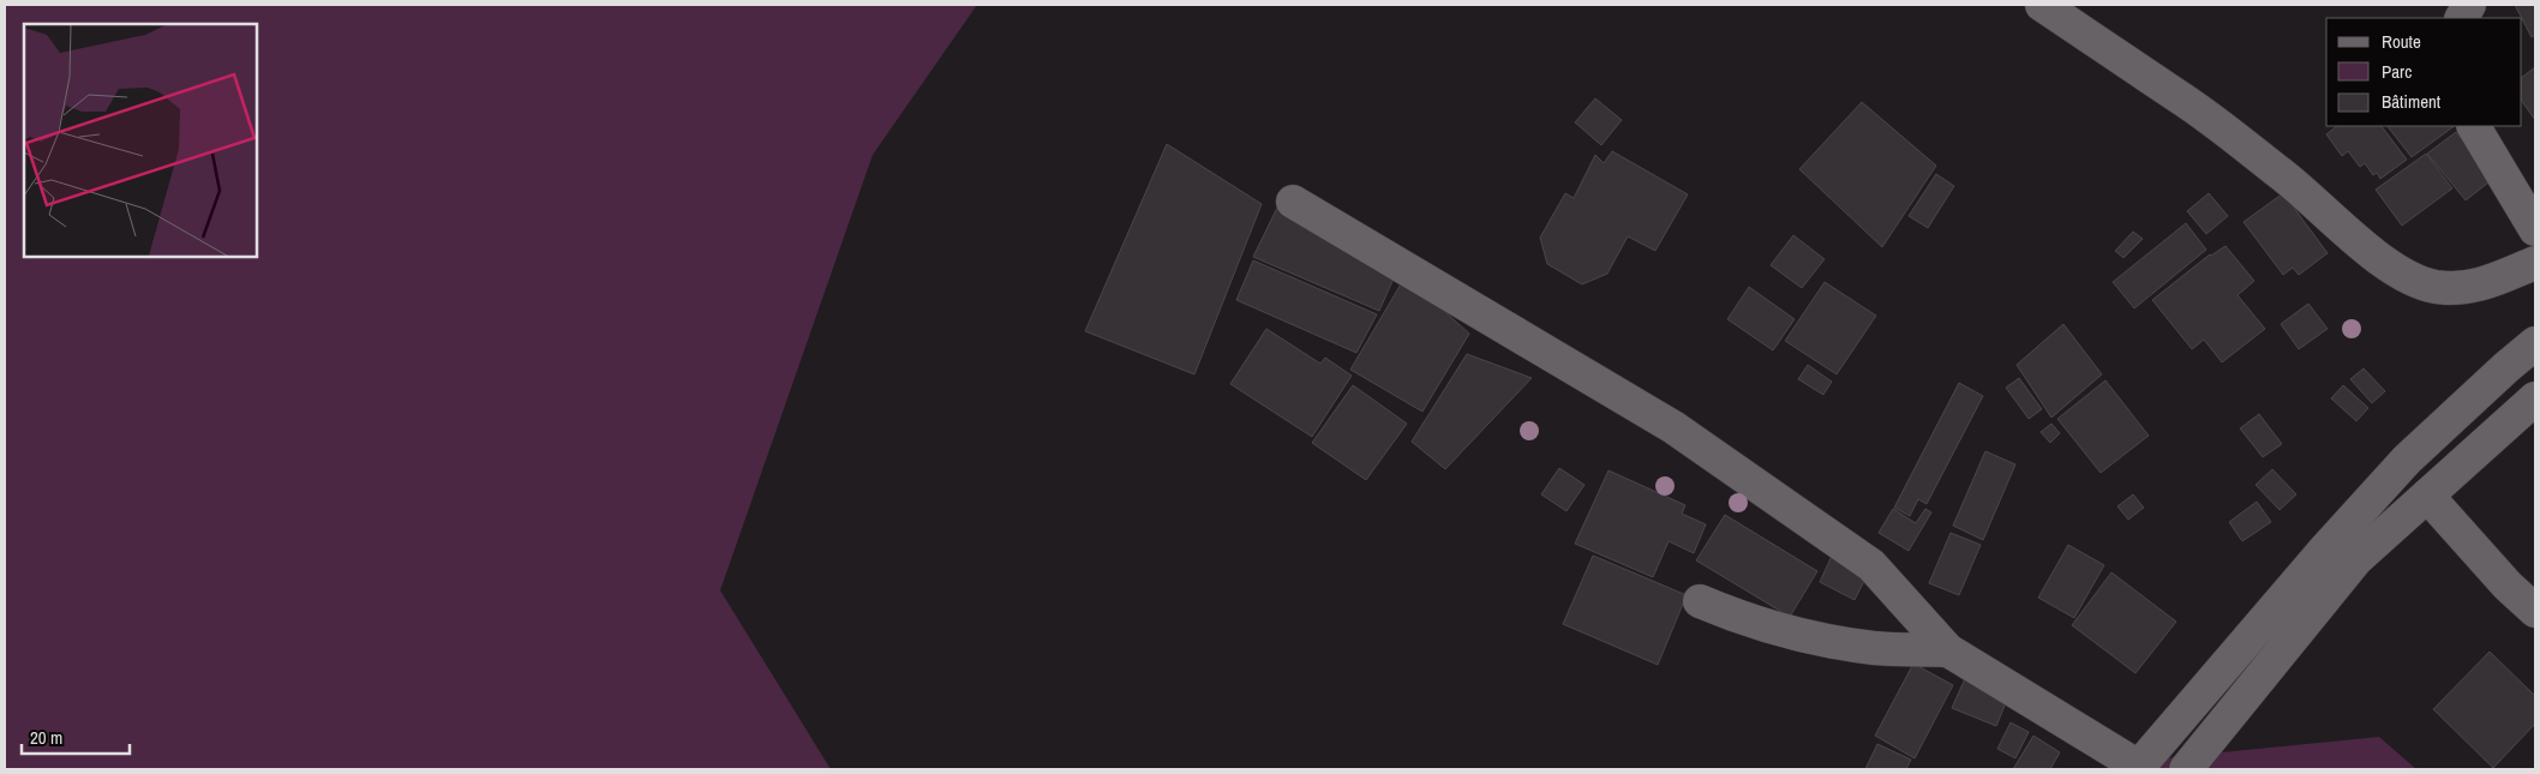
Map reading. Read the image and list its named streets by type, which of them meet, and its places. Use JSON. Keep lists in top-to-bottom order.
{
  "legend": ["Route", "Parc", "Bâtiment"],
  "scale_bar": "20 m"
}
